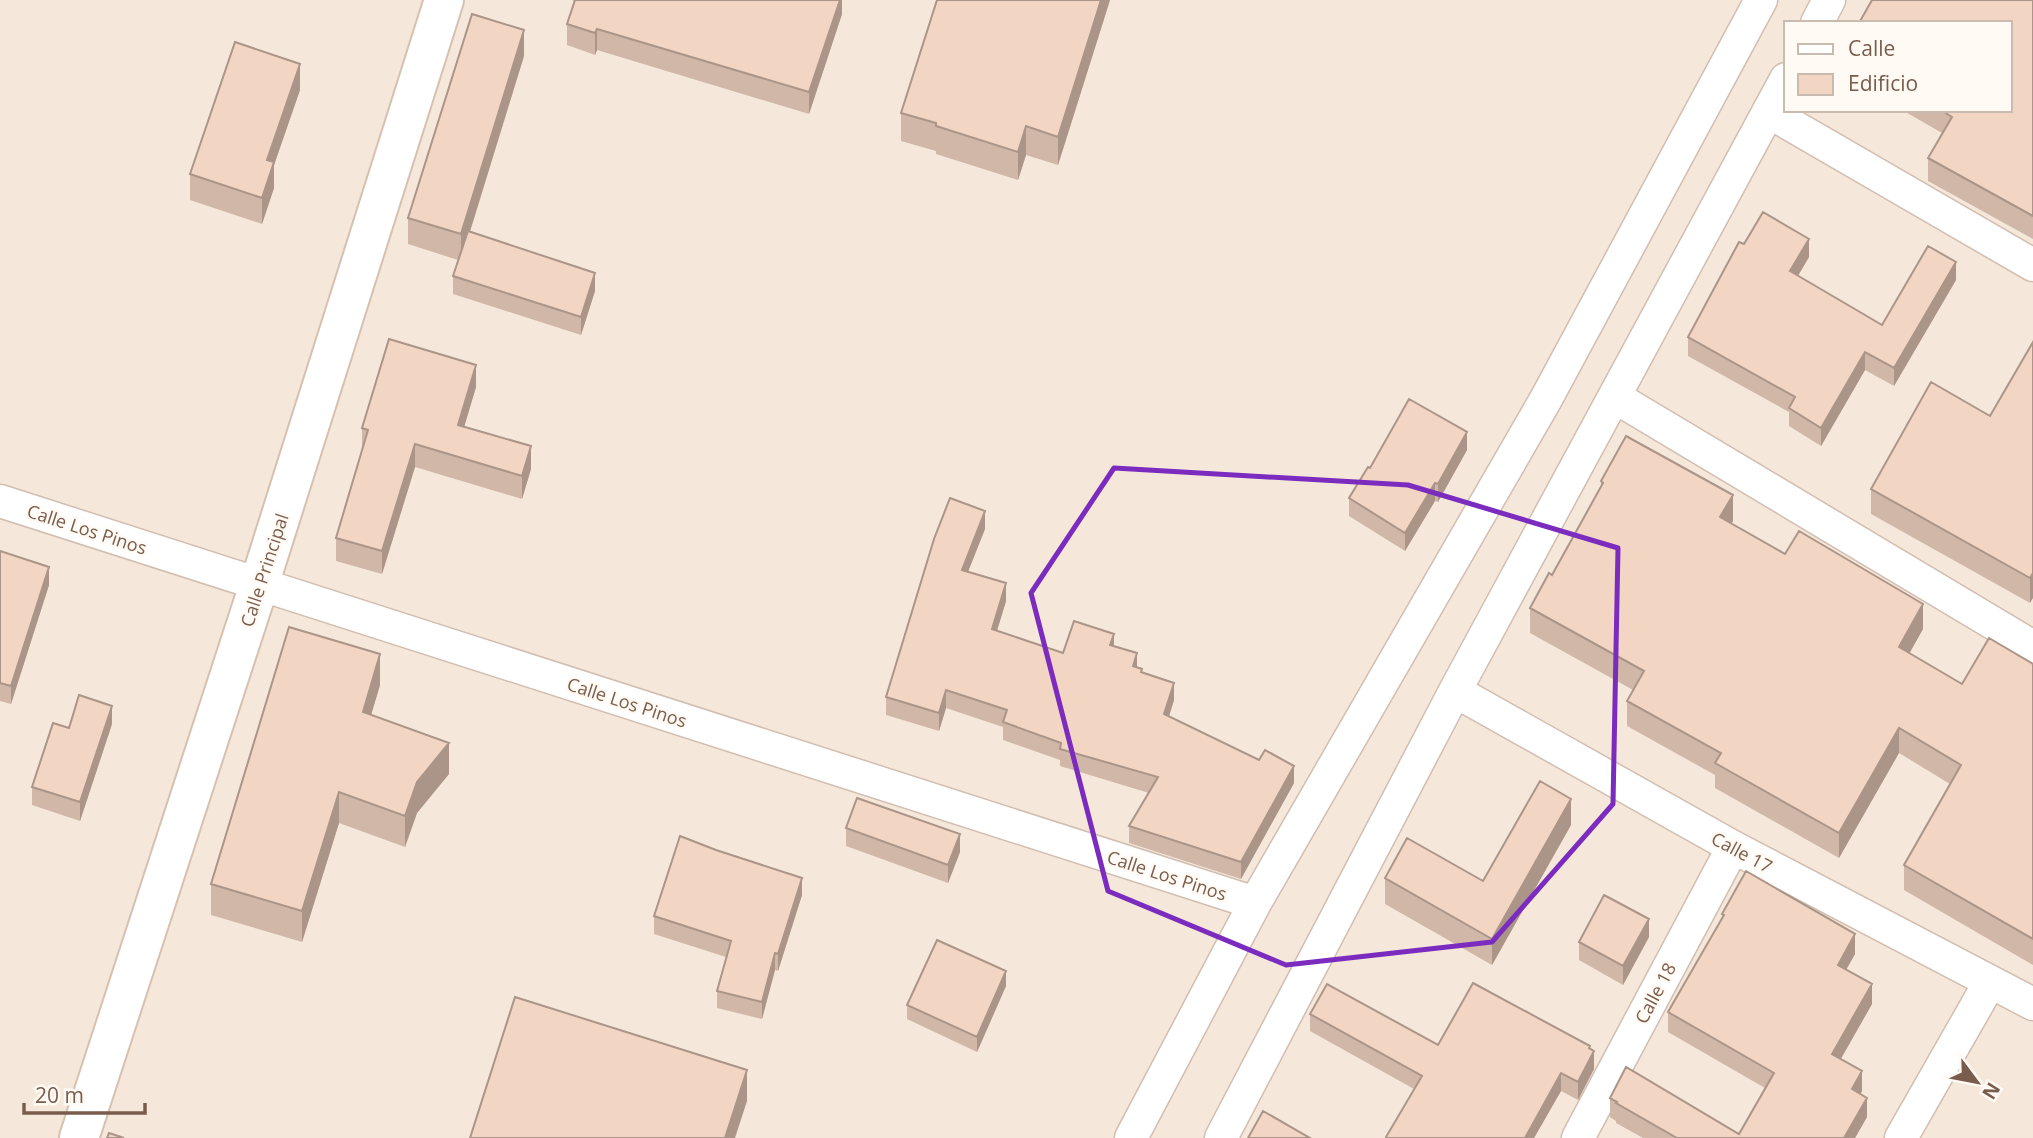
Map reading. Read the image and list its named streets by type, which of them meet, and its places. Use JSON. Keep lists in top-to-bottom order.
{
  "streets": {
    "street": [
      "Calle Los Pinos",
      "Calle Principal",
      "Calle 17",
      "Calle 18"
    ]
  },
  "crossings": [
    ["Calle Los Pinos", "Calle Principal"],
    ["Calle 17", "Calle 18"]
  ],
  "legend": ["Calle", "Edificio"],
  "scale_bar": "20 m",
  "north": "bottom right"
}
